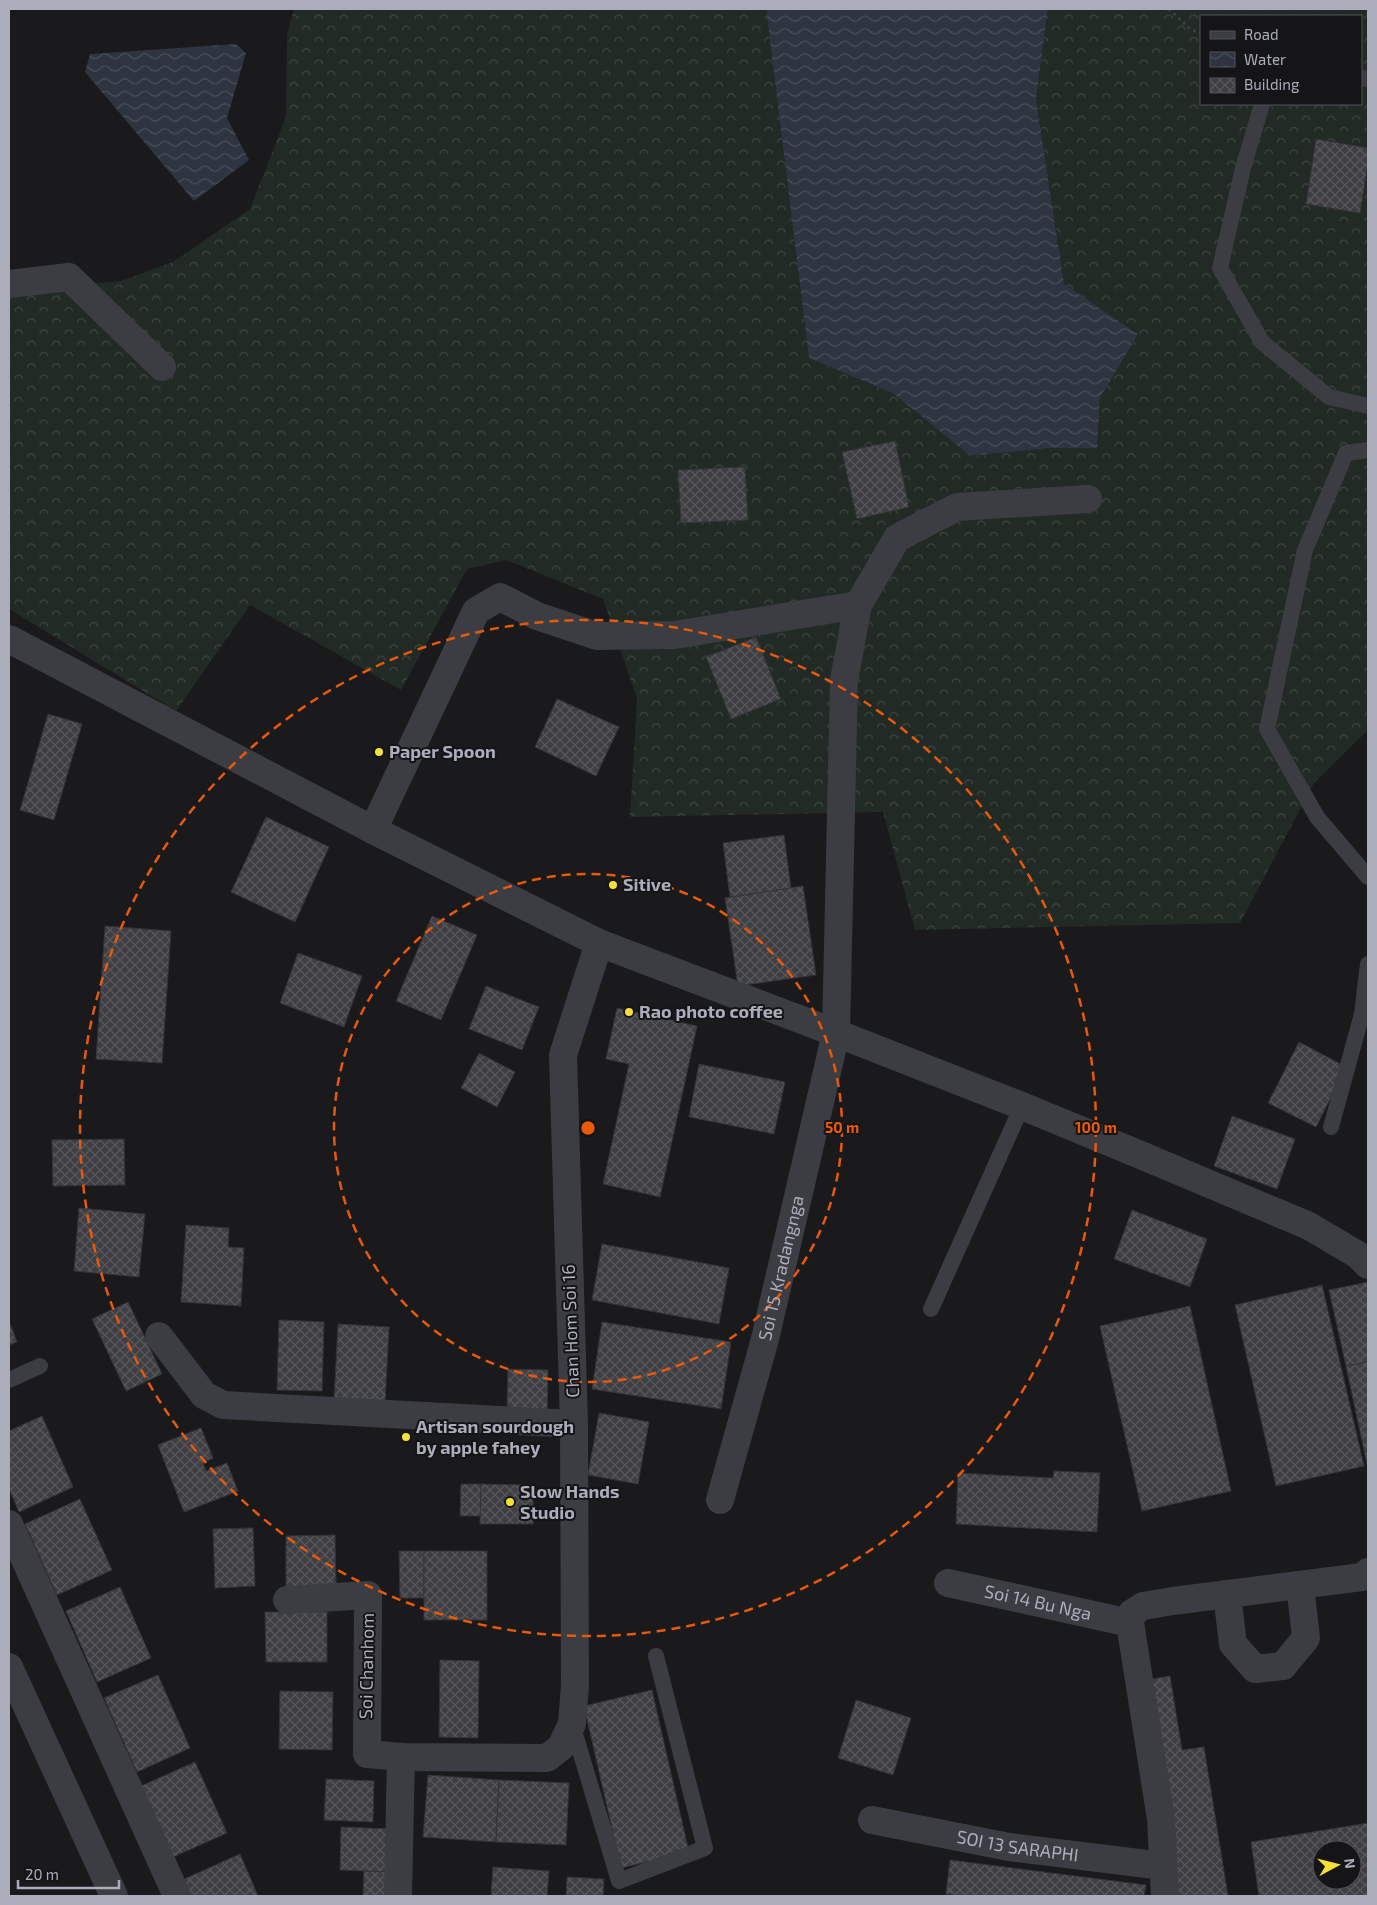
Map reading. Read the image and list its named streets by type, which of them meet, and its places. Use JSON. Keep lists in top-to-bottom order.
{
  "streets": {
    "street": [
      "Soi 15 Kradangnga",
      "Chan Hom Soi 16",
      "Soi 14 Bu Nga",
      "Soi Chanhom",
      "SOI 13 SARAPHI"
    ]
  },
  "crossings": [
    ["Chan Hom Soi 16", "Soi Chanhom"]
  ],
  "places": [
    "Paper Spoon",
    "Sitive",
    "Rao photo coffee",
    "Artisan sourdough by apple fahey",
    "Slow Hands Studio"
  ],
  "legend": ["Road", "Water", "Building"],
  "scale_bar": "20 m",
  "north": "right",
  "rings": ["50 m", "100 m"]
}
